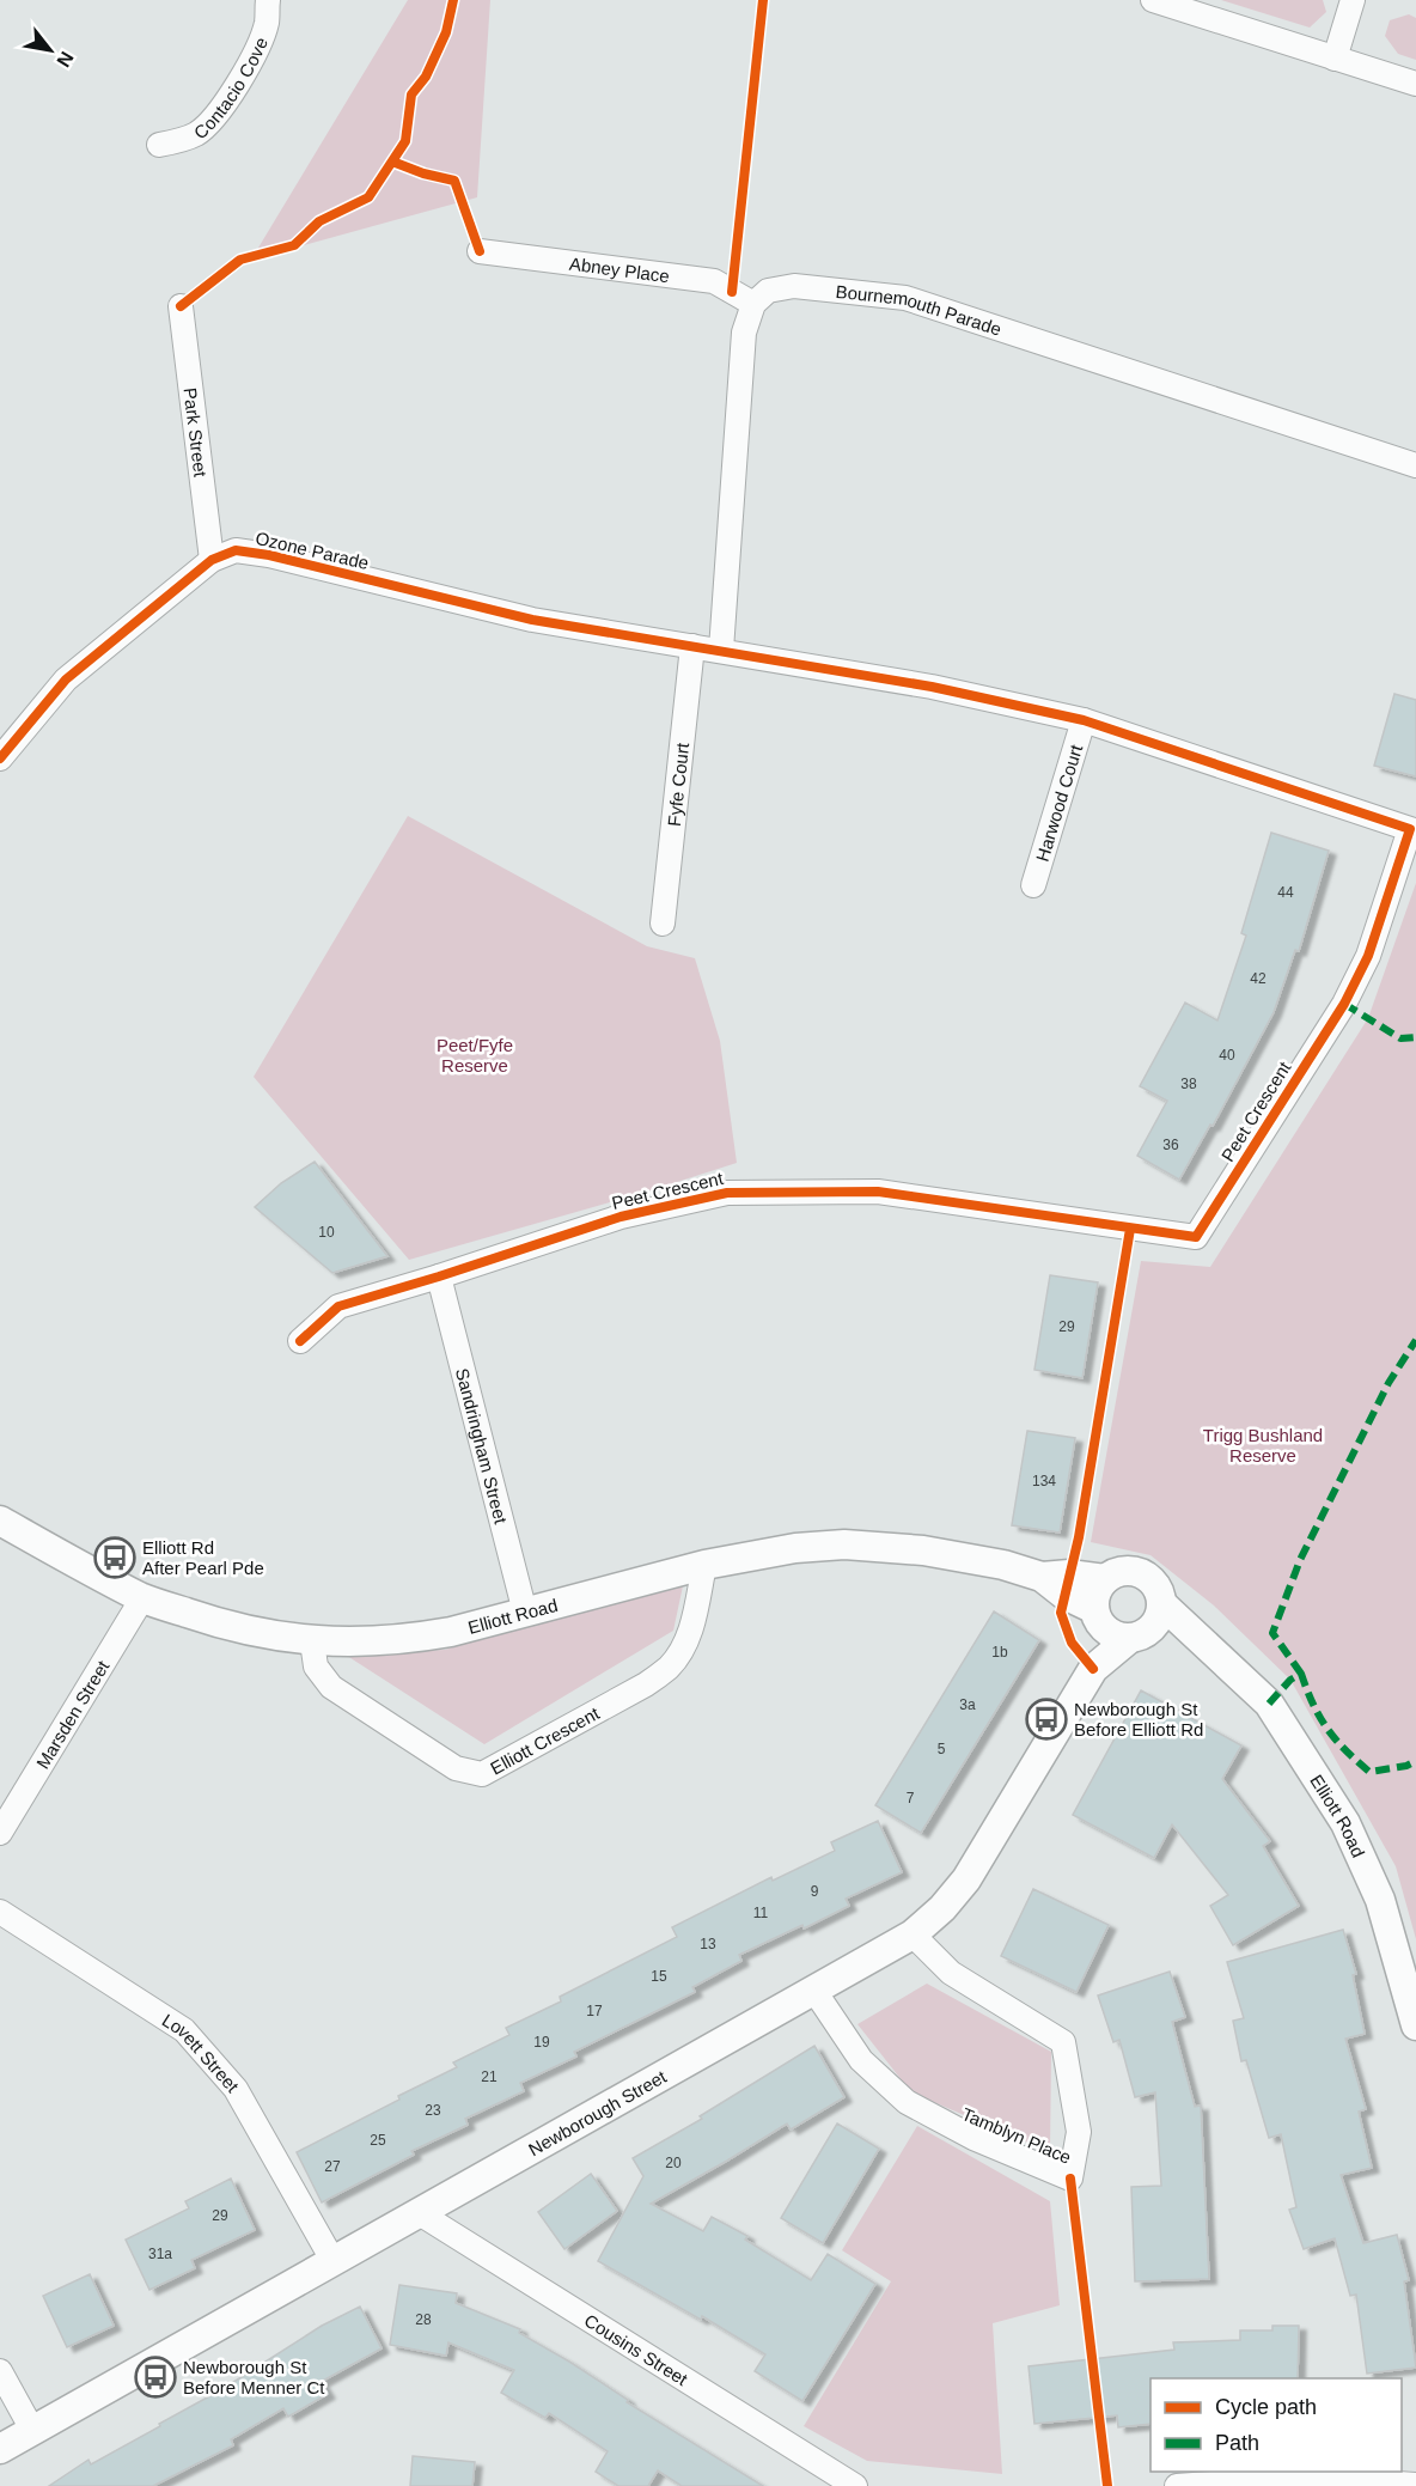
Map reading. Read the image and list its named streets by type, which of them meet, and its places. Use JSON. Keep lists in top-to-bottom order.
{
  "streets": {
    "street": [
      "Contacio Cove",
      "Abney Place",
      "Bournemouth Parade",
      "Park Street",
      "Ozone Parade",
      "Fyfe Court",
      "Harwood Court",
      "Peet Crescent",
      "Sandringham Street",
      "Elliott Road",
      "Marsden Street",
      "Elliott Crescent",
      "Lovett Street",
      "Newborough Street",
      "Tamblyn Place",
      "Cousins Street"
    ]
  },
  "crossings": [
    ["Abney Place", "Bournemouth Parade"],
    ["Park Street", "Ozone Parade"],
    ["Ozone Parade", "Fyfe Court"],
    ["Ozone Parade", "Peet Crescent"],
    ["Fyfe Court", "Peet Crescent"],
    ["Harwood Court", "Peet Crescent"],
    ["Peet Crescent", "Sandringham Street"],
    ["Sandringham Street", "Elliott Road"],
    ["Elliott Road", "Marsden Street"],
    ["Elliott Road", "Elliott Crescent"],
    ["Elliott Road", "Newborough Street"],
    ["Lovett Street", "Newborough Street"],
    ["Newborough Street", "Tamblyn Place"],
    ["Newborough Street", "Cousins Street"]
  ],
  "parks": ["Peet/Fyfe Reserve", "Trigg Bushland Reserve"],
  "places": {
    "bus stop": ["Elliott Rd After Pearl Pde", "Newborough St Before Elliott Rd", "Newborough St Before Menner Ct"]
  },
  "house_numbers": [
    "44",
    "42",
    "40",
    "38",
    "36",
    "10",
    "29",
    "134",
    "1b",
    "3a",
    "5",
    "7",
    "9",
    "11",
    "13",
    "15",
    "17",
    "19",
    "21",
    "23",
    "25",
    "20",
    "27",
    "29",
    "31a",
    "28"
  ],
  "legend": ["Cycle path", "Path"],
  "north": "bottom right"
}
